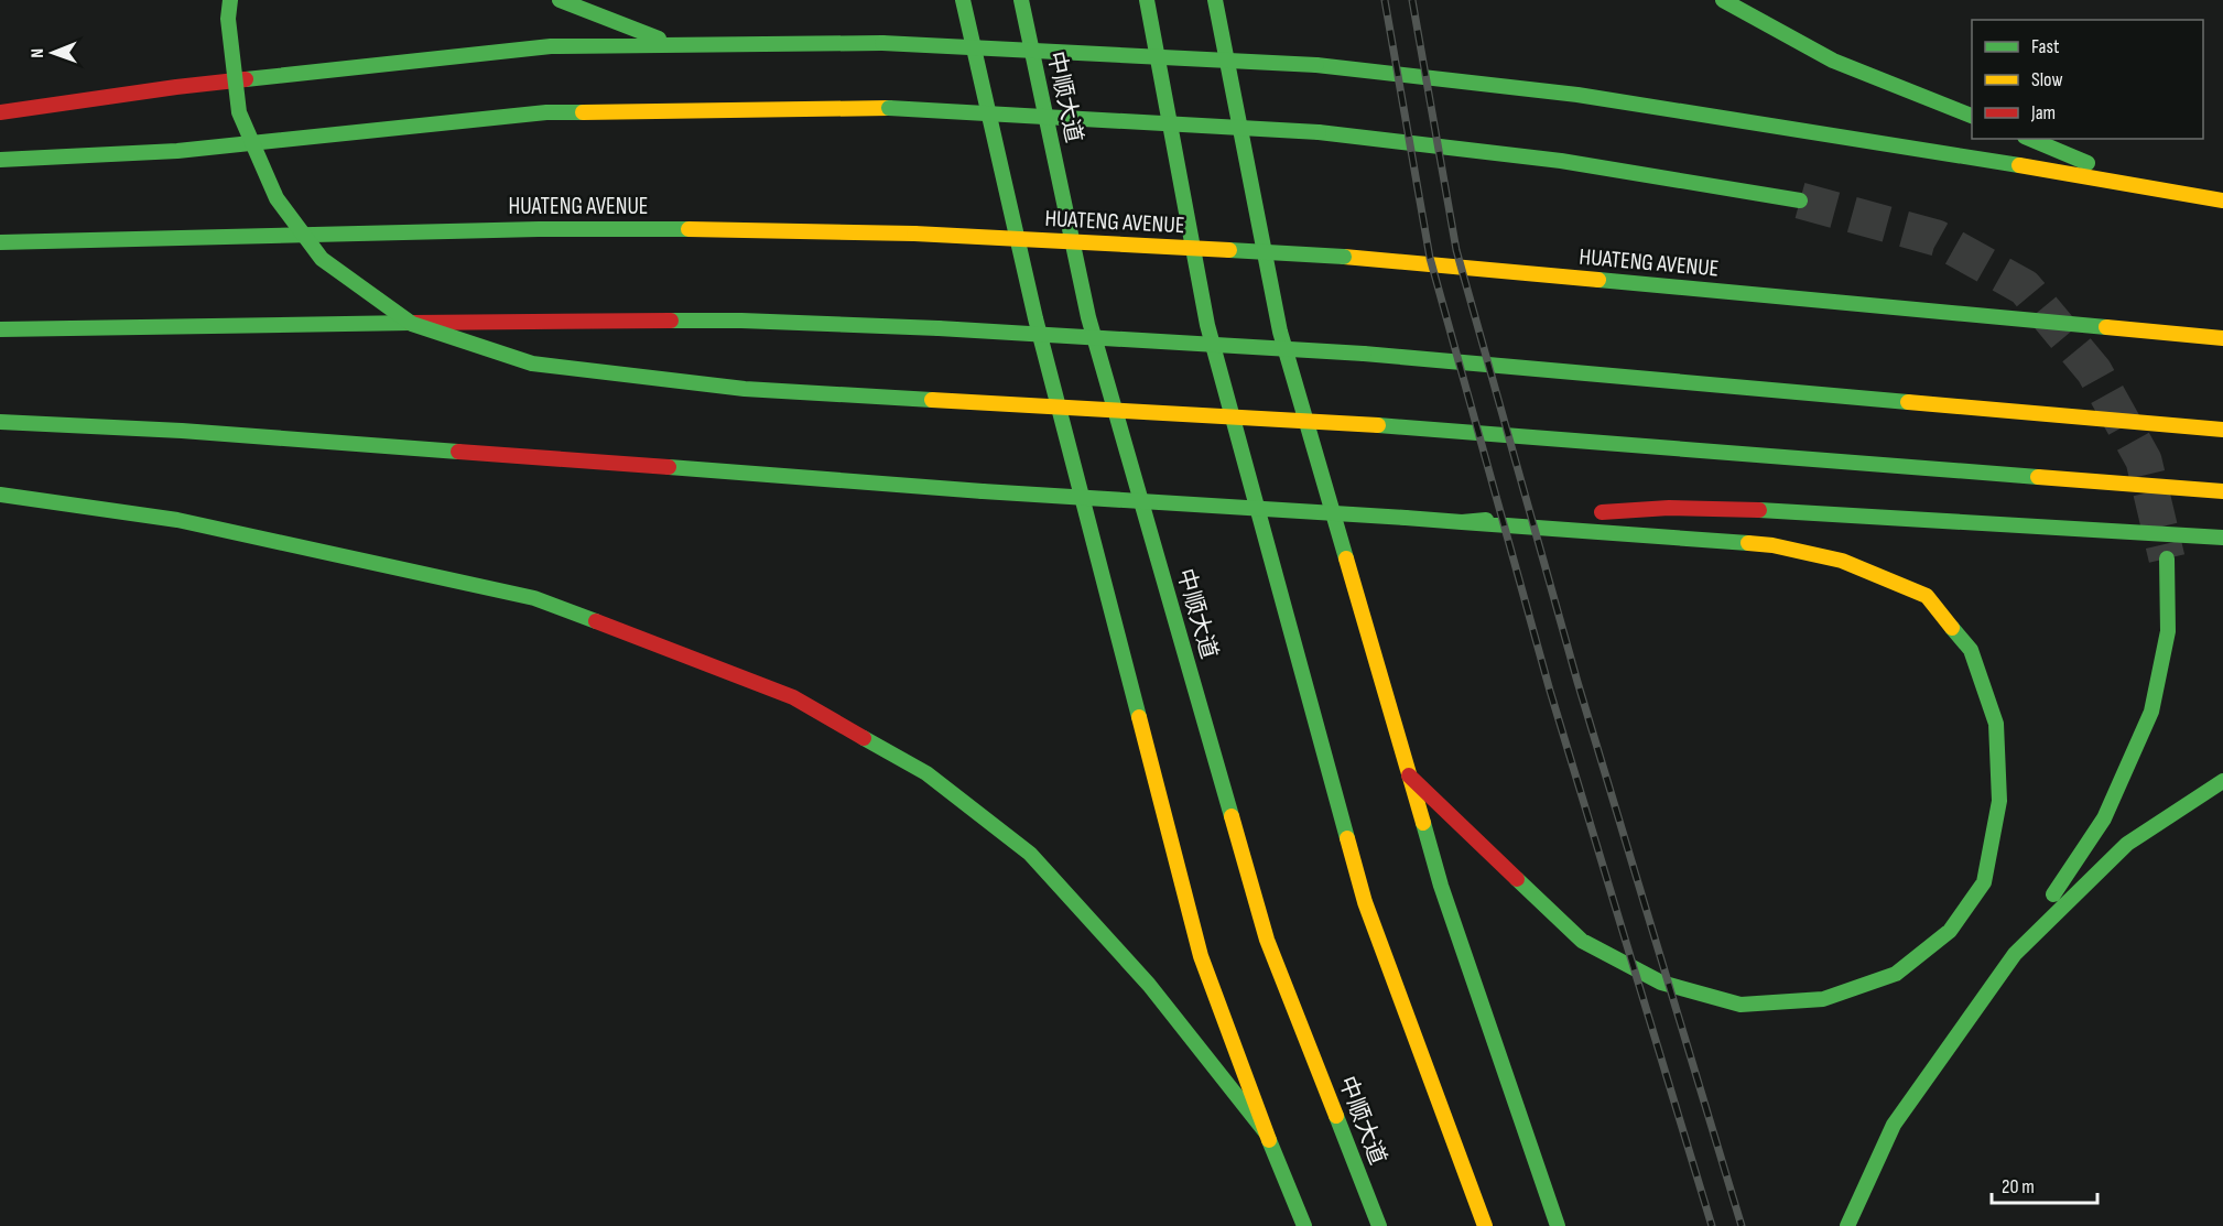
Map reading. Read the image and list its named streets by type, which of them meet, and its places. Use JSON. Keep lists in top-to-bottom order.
{
  "streets": {
    "main road": ["中顺大道", "HUATENG AVENUE"]
  },
  "legend": ["Fast", "Slow", "Jam"],
  "scale_bar": "20 m",
  "north": "left"
}
